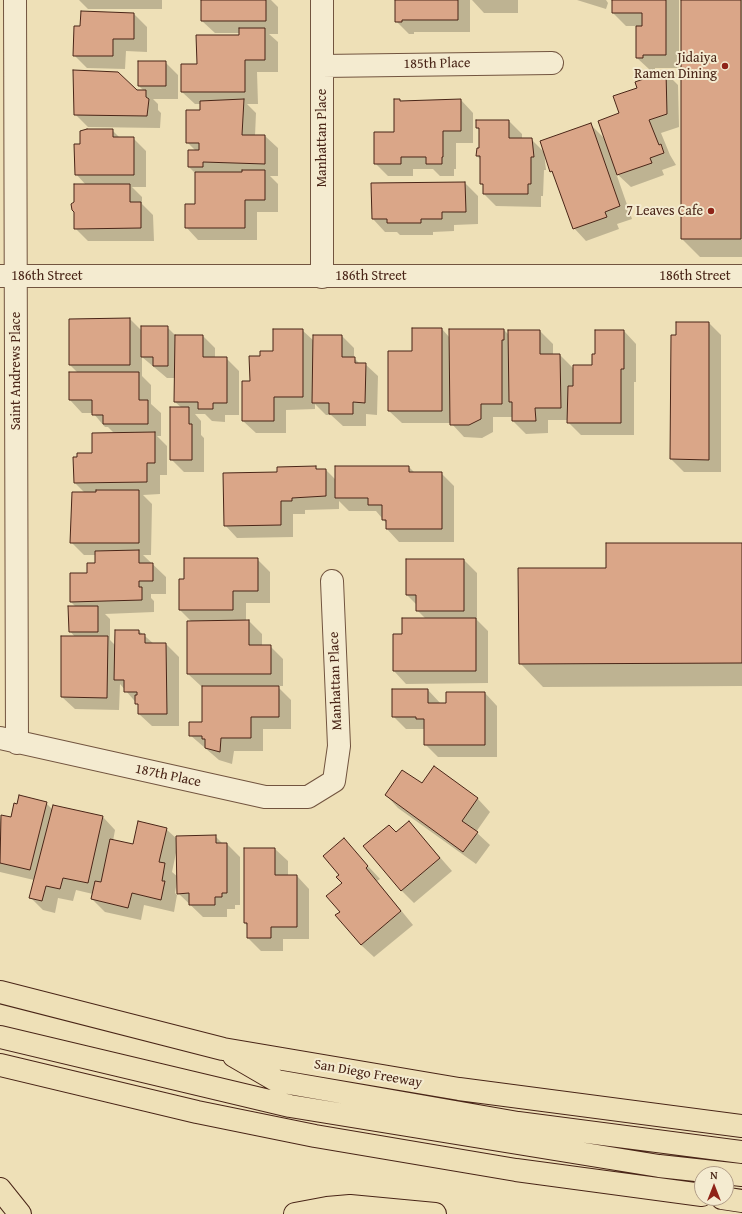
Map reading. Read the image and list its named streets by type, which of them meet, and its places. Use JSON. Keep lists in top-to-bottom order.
{
  "streets": {
    "highway": ["San Diego Freeway"],
    "street": [
      "185th Place",
      "Manhattan Place",
      "186th Street",
      "Saint Andrews Place",
      "187th Place"
    ]
  },
  "crossings": [
    ["185th Place", "Manhattan Place"],
    ["Manhattan Place", "186th Street"],
    ["Manhattan Place", "187th Place"],
    ["186th Street", "Saint Andrews Place"],
    ["Saint Andrews Place", "187th Place"]
  ],
  "places": ["Jidaiya Ramen Dining", "7 Leaves Cafe"],
  "north": "top"
}
